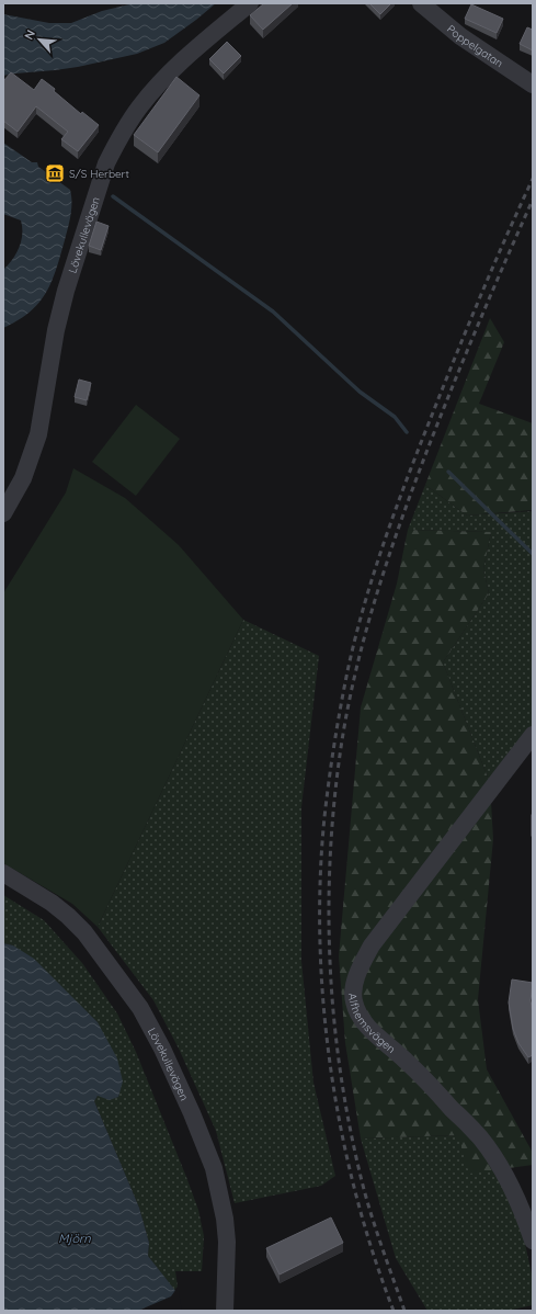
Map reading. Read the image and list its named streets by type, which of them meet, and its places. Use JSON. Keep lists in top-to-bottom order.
{
  "streets": {
    "street": ["Poppelgatan", "Lövekullevägen", "Alfhemsvägen"]
  },
  "water": ["Mjörn"],
  "places": {
    "museum": ["S/S Herbert"]
  },
  "north": "top left"
}
